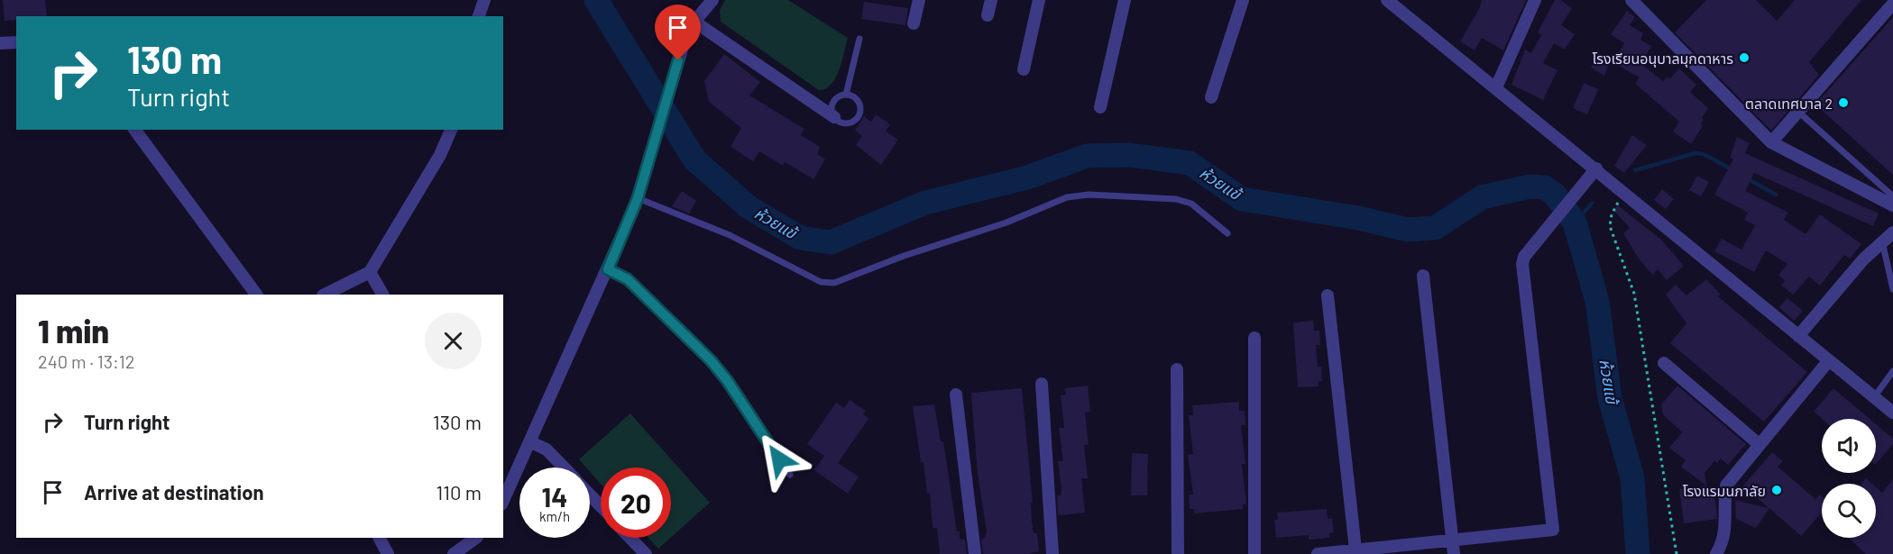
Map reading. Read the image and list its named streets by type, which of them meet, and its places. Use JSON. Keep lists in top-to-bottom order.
{
  "water": ["ห้วยแข้"],
  "places": ["โรงเรียนอนุบาลมุกดาหาร", "ตลาดเทศบาล 2", "โรงแรมนภาลัย"],
  "page": {
    "turn": ["130 m", "Turn right"],
    "heading": ["1 min", "240 m · 13:12"],
    "list": [
      {
        "name": "Turn right",
        "value": "130 m"
      },
      {
        "name": "Arrive at destination",
        "value": "110 m"
      }
    ],
    "speed": "14 km/h",
    "limit": "20"
  }
}
